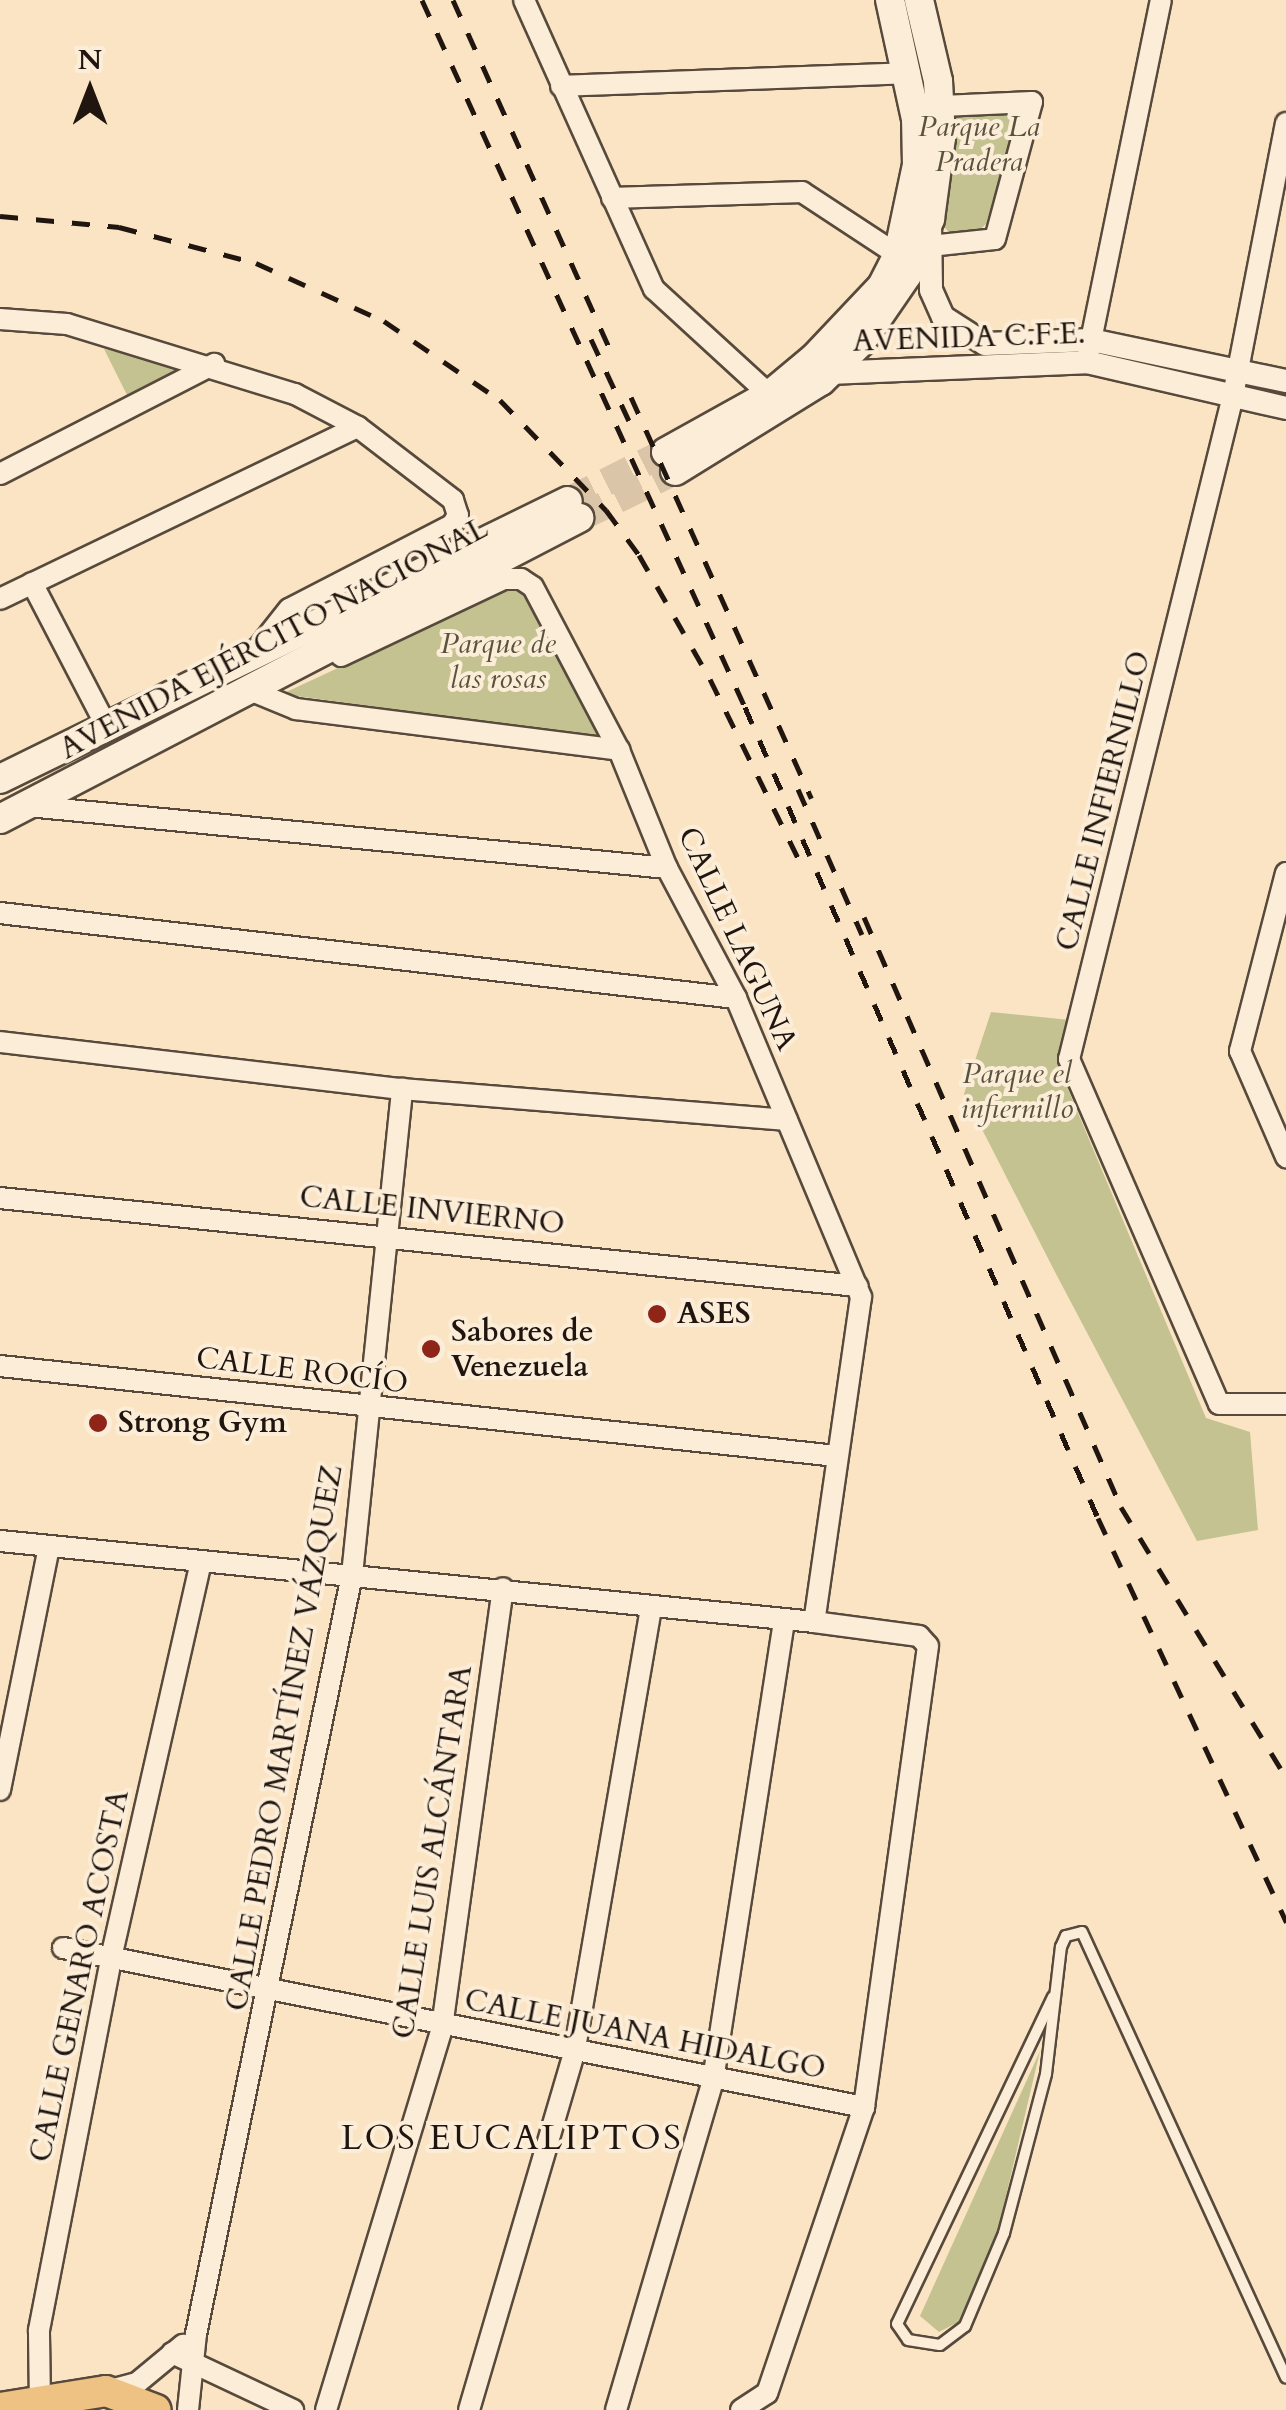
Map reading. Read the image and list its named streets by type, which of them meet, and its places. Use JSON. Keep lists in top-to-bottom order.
{
  "streets": {
    "main road": ["AVENIDA EJÉRCITO NACIONAL"],
    "street": [
      "AVENIDA C.F.E.",
      "CALLE INFIERNILLO",
      "CALLE LAGUNA",
      "CALLE INVIERNO",
      "CALLE ROCÍO",
      "CALLE PEDRO MARTÍNEZ VÁZQUEZ",
      "CALLE LUIS ALCÁNTARA",
      "CALLE GENARO ACOSTA",
      "CALLE JUANA HIDALGO"
    ]
  },
  "crossings": [
    ["AVENIDA C.F.E.", "CALLE INFIERNILLO"],
    ["AVENIDA EJÉRCITO NACIONAL", "CALLE LAGUNA"],
    ["CALLE LAGUNA", "CALLE INVIERNO"],
    ["CALLE LAGUNA", "CALLE ROCÍO"],
    ["CALLE INVIERNO", "CALLE PEDRO MARTÍNEZ VÁZQUEZ"],
    ["CALLE ROCÍO", "CALLE PEDRO MARTÍNEZ VÁZQUEZ"],
    ["CALLE PEDRO MARTÍNEZ VÁZQUEZ", "CALLE JUANA HIDALGO"],
    ["CALLE LUIS ALCÁNTARA", "CALLE JUANA HIDALGO"],
    ["CALLE GENARO ACOSTA", "CALLE JUANA HIDALGO"]
  ],
  "districts": ["LOS EUCALIPTOS"],
  "parks": ["Parque La Pradera", "Parque de las rosas", "Parque el infiernillo"],
  "places": ["ASES", "Sabores de Venezuela", "Strong Gym"],
  "north": "top"
}
